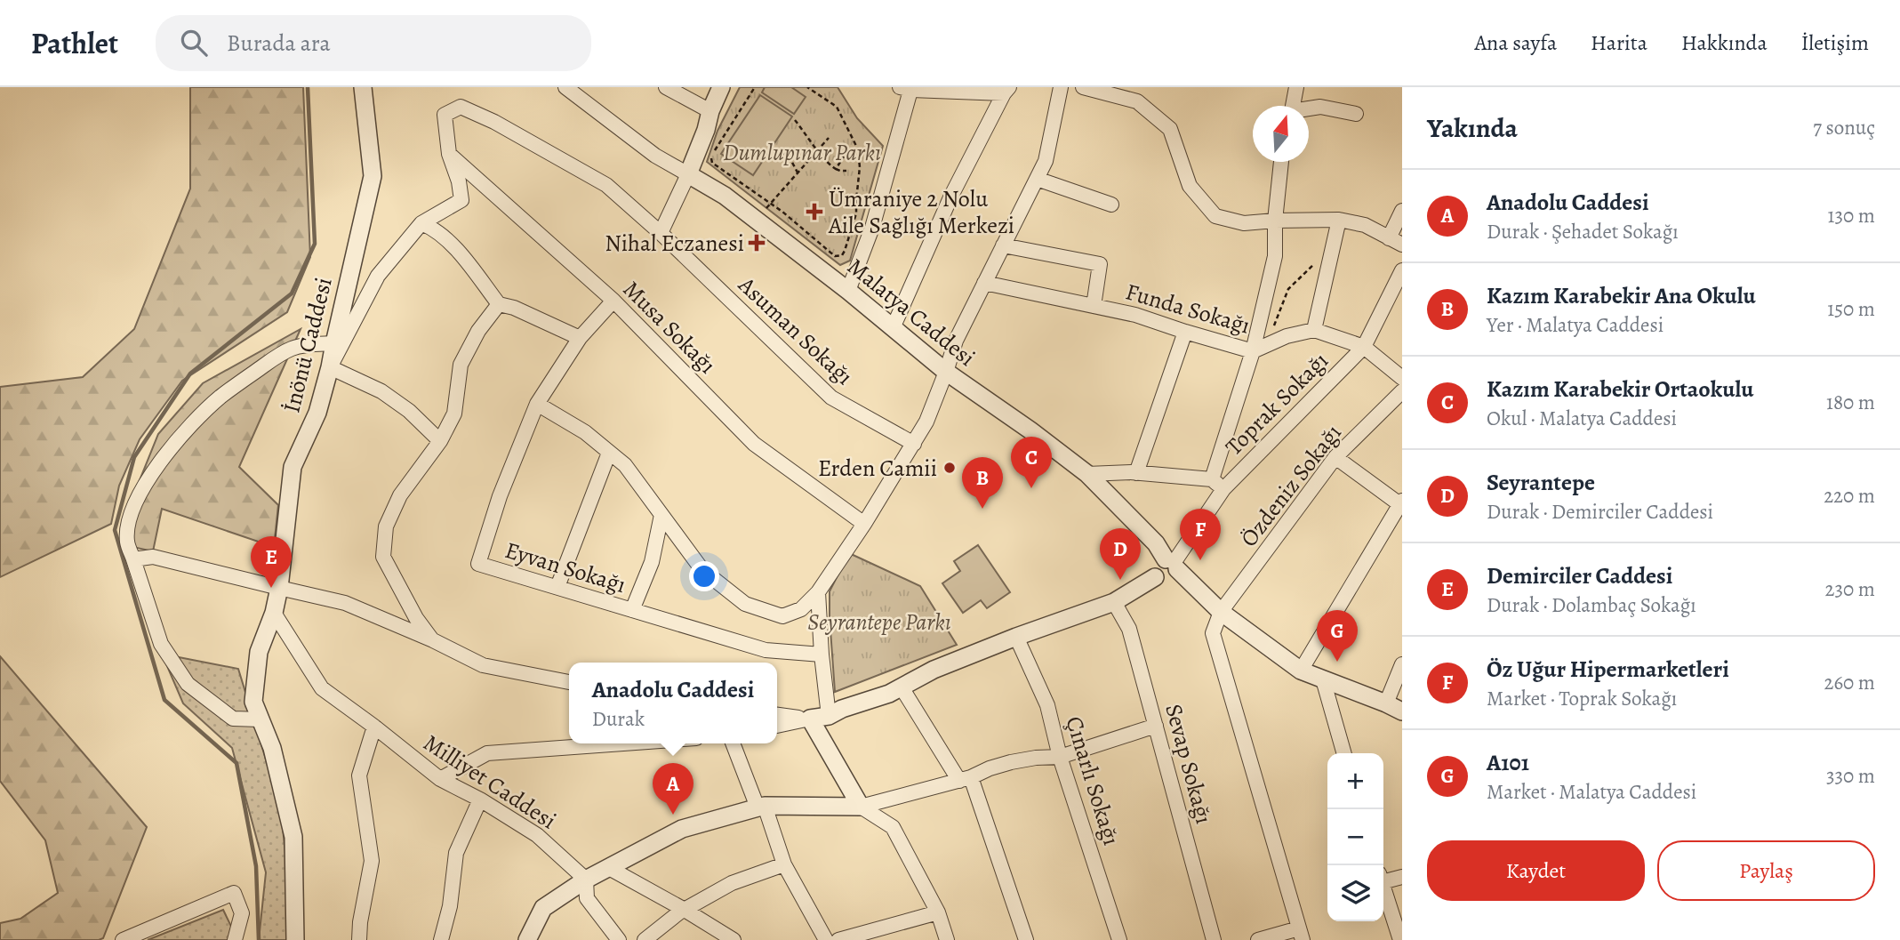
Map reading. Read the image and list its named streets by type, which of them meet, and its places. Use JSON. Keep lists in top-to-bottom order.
{
  "streets": {
    "street": [
      "Funda Sokağı",
      "Malatya Caddesi",
      "Musa Sokağı",
      "Asuman Sokağı",
      "İnönü Caddesi",
      "Toprak Sokağı",
      "Özdeniz Sokağı",
      "Eyvan Sokağı",
      "Sevap Sokağı",
      "Çınarlı Sokağı",
      "Milliyet Caddesi"
    ]
  },
  "crossings": [
    ["Malatya Caddesi", "Toprak Sokağı"],
    ["Malatya Caddesi", "Özdeniz Sokağı"],
    ["Musa Sokağı", "Asuman Sokağı"],
    ["Musa Sokağı", "Eyvan Sokağı"],
    ["Asuman Sokağı", "İnönü Caddesi"],
    ["İnönü Caddesi", "Milliyet Caddesi"]
  ],
  "parks": ["Dumlupınar Parkı", "Seyrantepe Parkı"],
  "places": {
    "health": ["Ümraniye 2 Nolu Aile Sağlığı Merkezi", "Nihal Eczanesi"],
    "other": ["Erden Camii"]
  },
  "north": "top",
  "page": {
    "header": "Pathlet",
    "search": "Burada ara",
    "nav": [
      "Ana sayfa",
      "Harita",
      "Hakkında",
      "İletişim"
    ],
    "heading": ["Yakında", "7 sonuç"],
    "list": [
      {
        "mark": "A",
        "name": "Anadolu Caddesi",
        "note": "Durak · Şehadet Sokağı",
        "value": "130 m"
      },
      {
        "mark": "B",
        "name": "Kazım Karabekir Ana Okulu",
        "note": "Yer · Malatya Caddesi",
        "value": "150 m"
      },
      {
        "mark": "C",
        "name": "Kazım Karabekir Ortaokulu",
        "note": "Okul · Malatya Caddesi",
        "value": "180 m"
      },
      {
        "mark": "D",
        "name": "Seyrantepe",
        "note": "Durak · Demirciler Caddesi",
        "value": "220 m"
      },
      {
        "mark": "E",
        "name": "Demirciler Caddesi",
        "note": "Durak · Dolambaç Sokağı",
        "value": "230 m"
      },
      {
        "mark": "F",
        "name": "Öz Uğur Hipermarketleri",
        "note": "Market · Toprak Sokağı",
        "value": "260 m"
      },
      {
        "mark": "G",
        "name": "A101",
        "note": "Market · Malatya Caddesi",
        "value": "330 m"
      }
    ],
    "pins": [
      "C",
      "B",
      "F",
      "D",
      "E",
      "G",
      "A"
    ],
    "popup": ["Anadolu Caddesi", "Durak"],
    "map_buttons": ["+", "−"],
    "buttons": ["Kaydet", "Paylaş"]
  }
}
